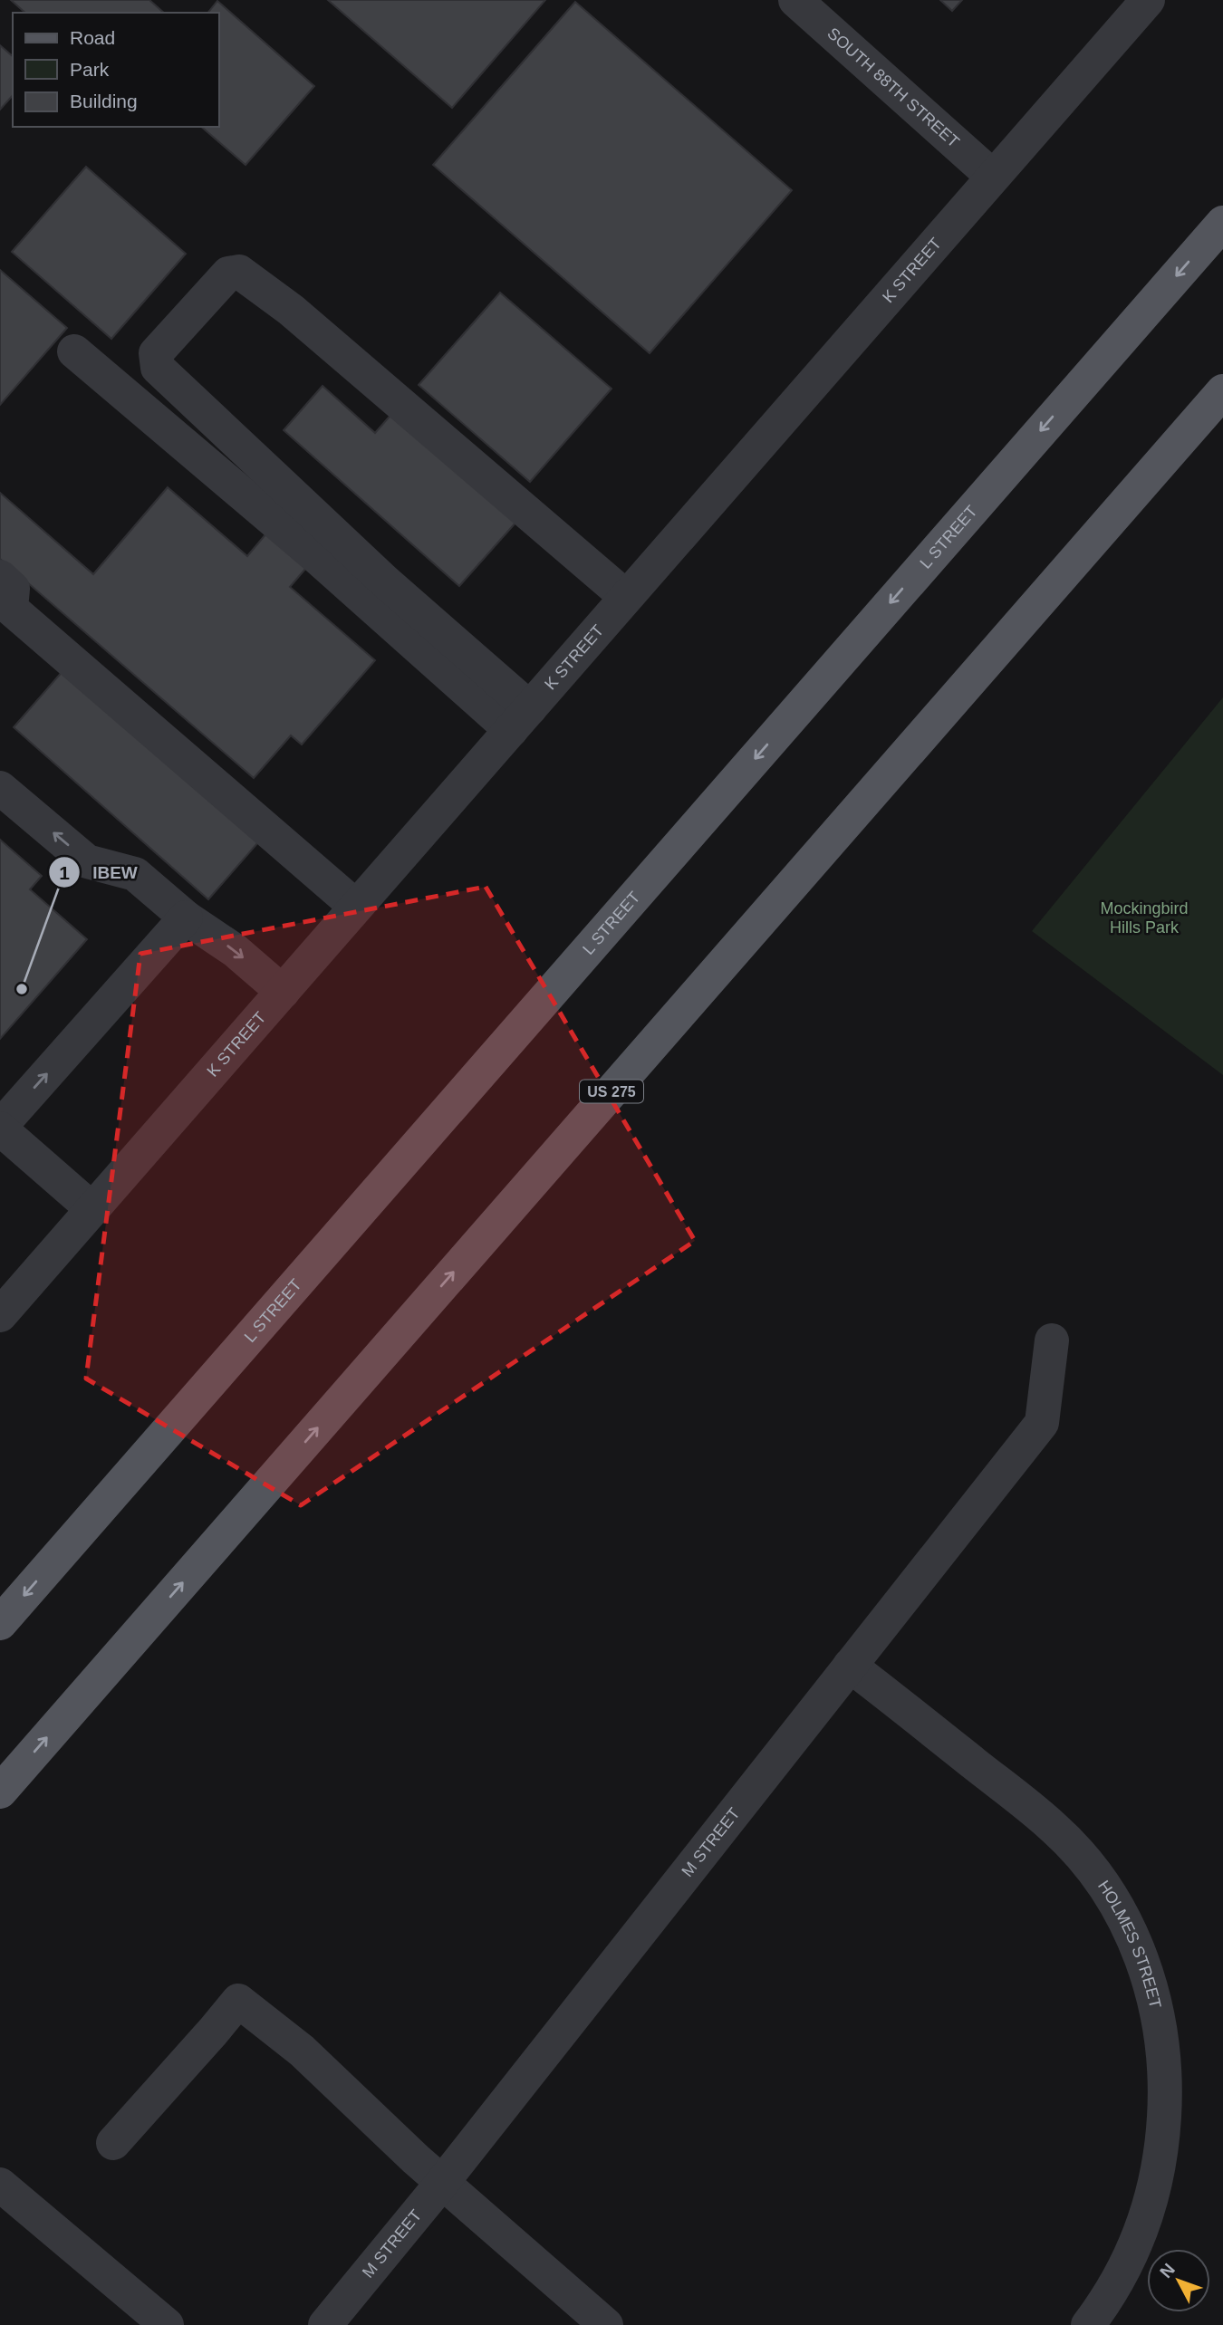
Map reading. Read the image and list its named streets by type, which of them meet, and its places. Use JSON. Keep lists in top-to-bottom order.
{
  "streets": {
    "main road": ["L STREET", "US 275"],
    "street": [
      "SOUTH 88TH STREET",
      "K STREET",
      "M STREET",
      "HOLMES STREET"
    ]
  },
  "crossings": [
    ["SOUTH 88TH STREET", "K STREET"],
    ["M STREET", "HOLMES STREET"]
  ],
  "parks": ["Mockingbird Hills Park"],
  "places": ["IBEW"],
  "legend": ["Road", "Park", "Building"],
  "north": "top left"
}
